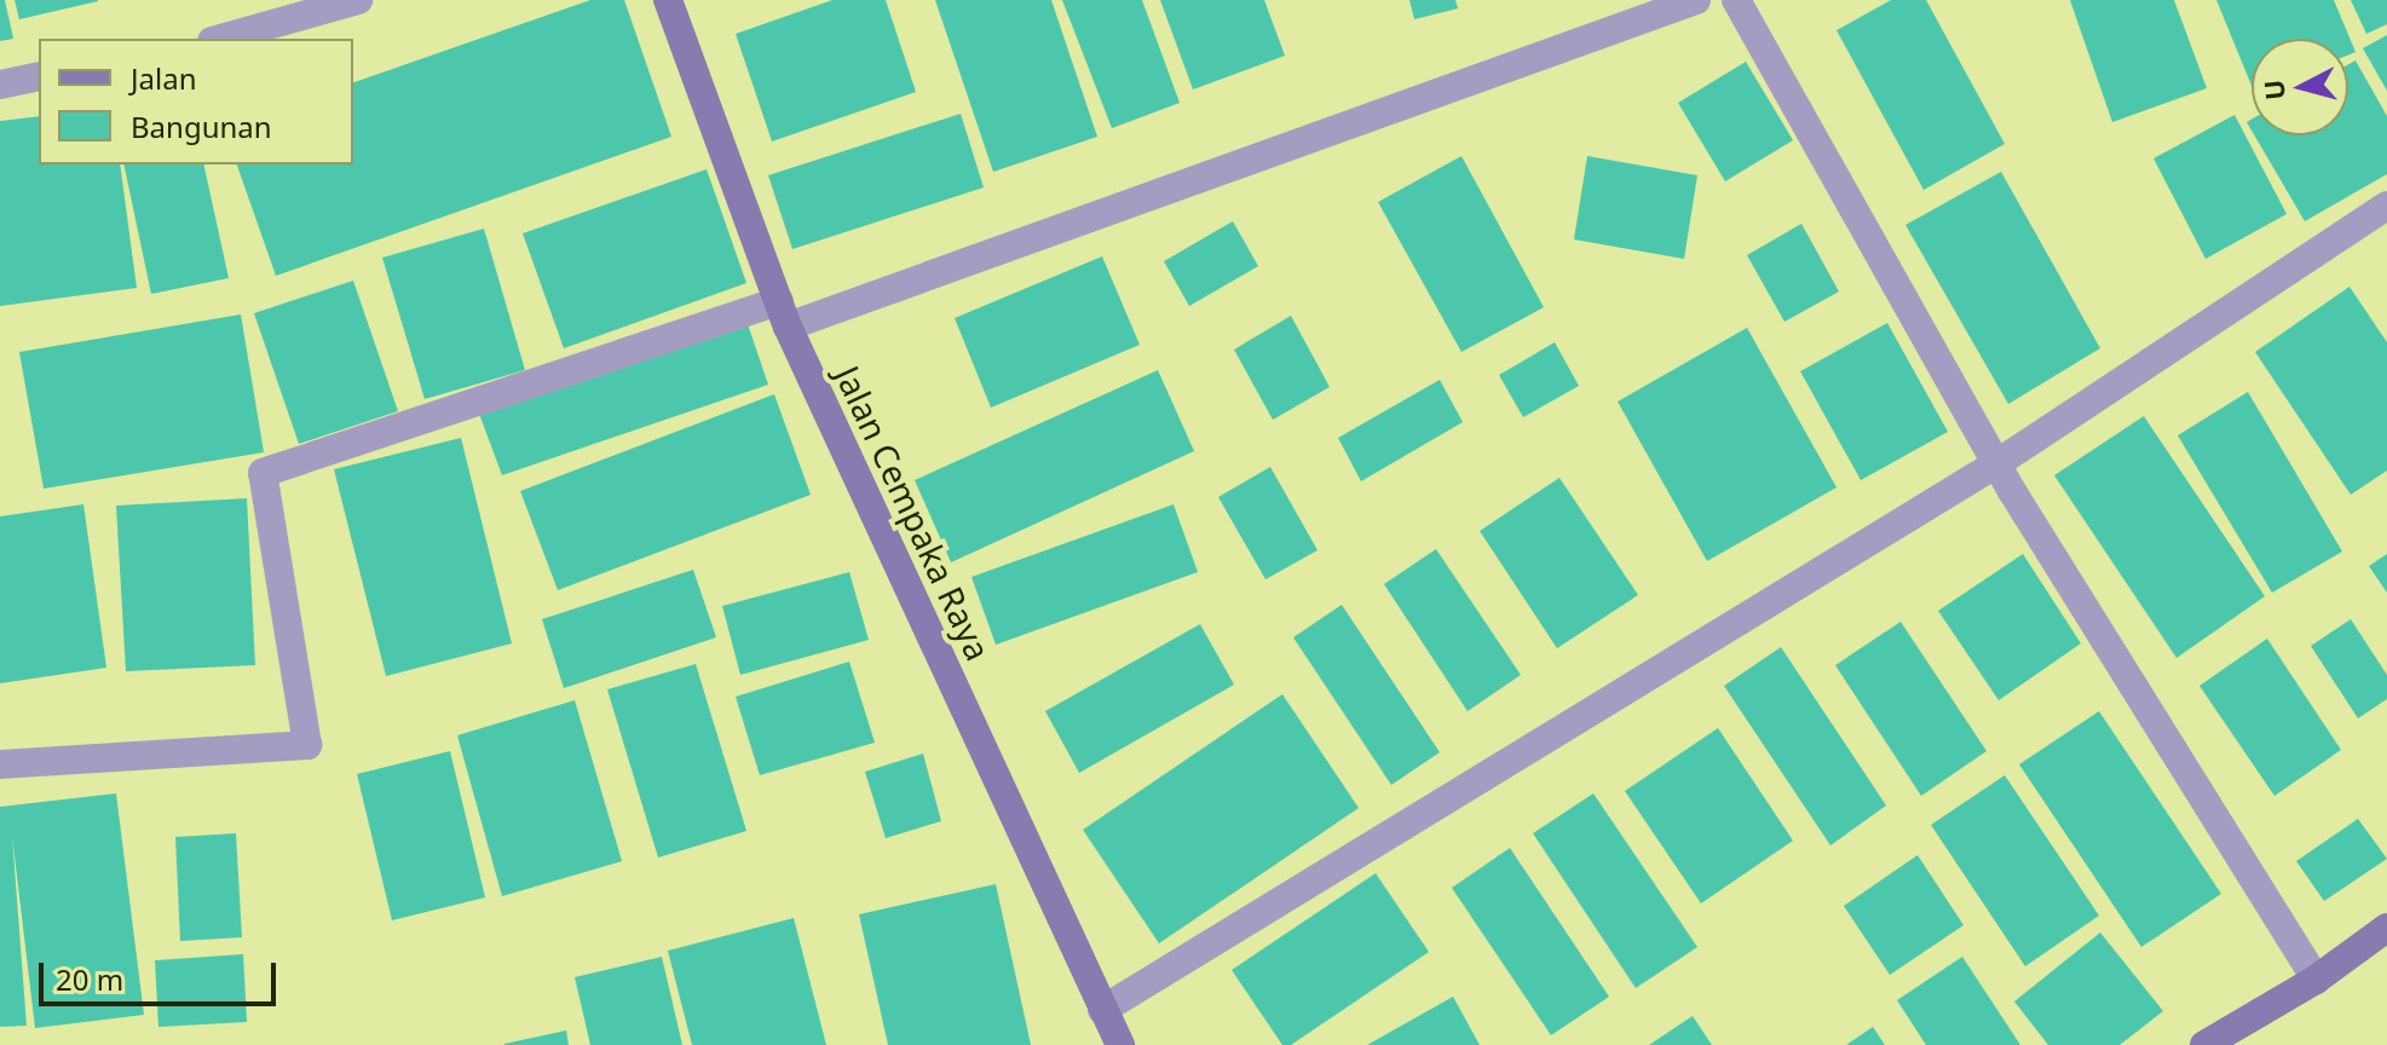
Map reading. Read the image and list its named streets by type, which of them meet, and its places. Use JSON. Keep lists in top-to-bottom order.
{
  "streets": {
    "street": ["Jalan Cempaka Raya"]
  },
  "legend": ["Jalan", "Bangunan"],
  "scale_bar": "20 m",
  "north": "left"
}
